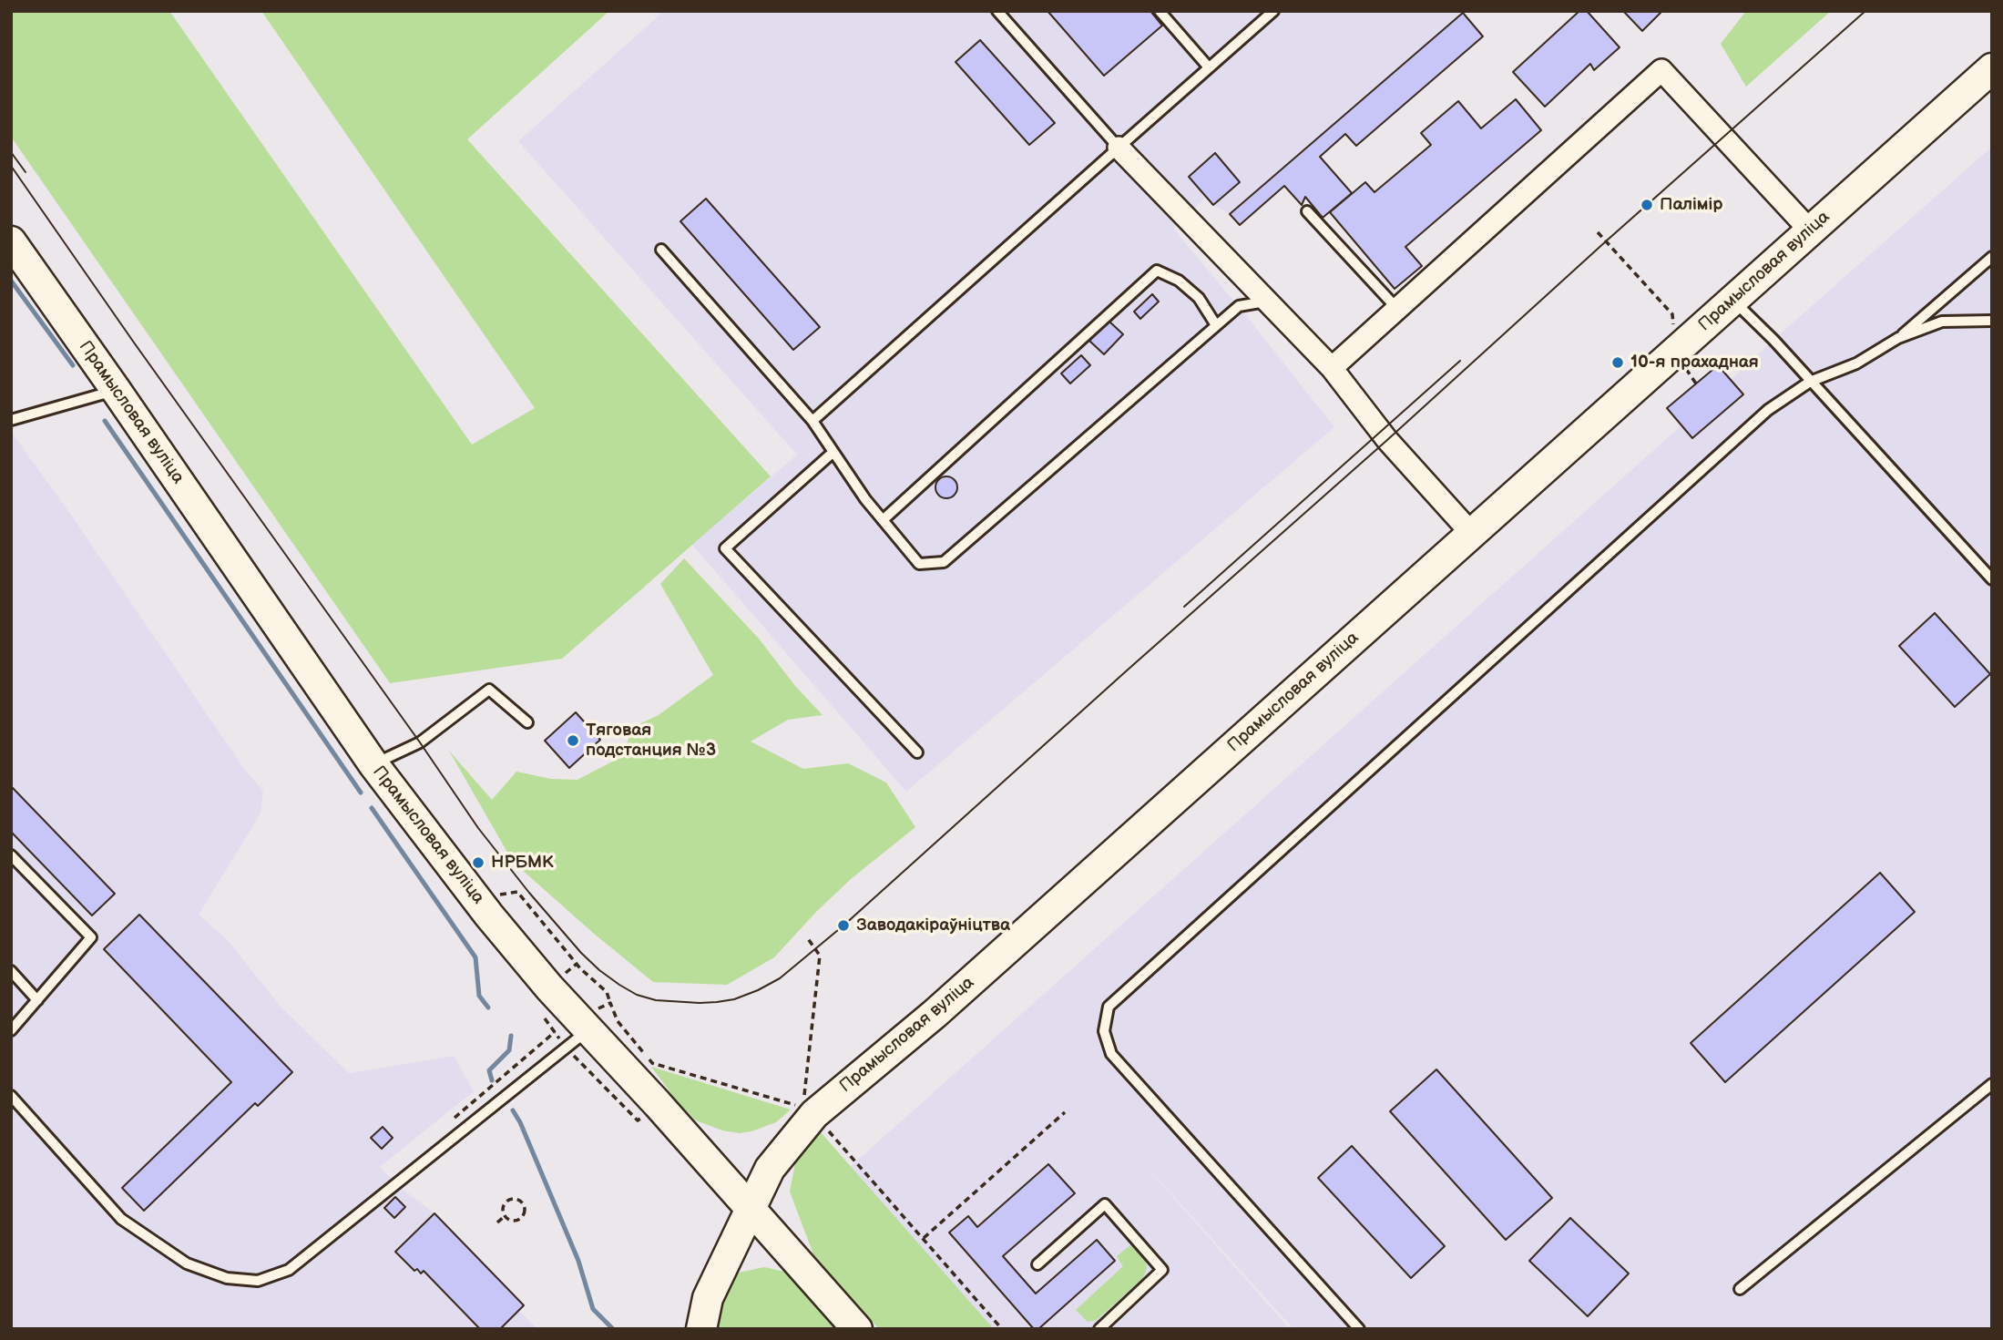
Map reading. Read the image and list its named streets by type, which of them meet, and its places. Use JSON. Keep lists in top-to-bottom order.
{
  "streets": {
    "main road": ["Прамысловая вуліца"]
  },
  "places": [
    "Палімір",
    "10-я прахадная",
    "Тяговая подстанция №3",
    "НРБМК",
    "Заводакіраўніцтва"
  ]
}
